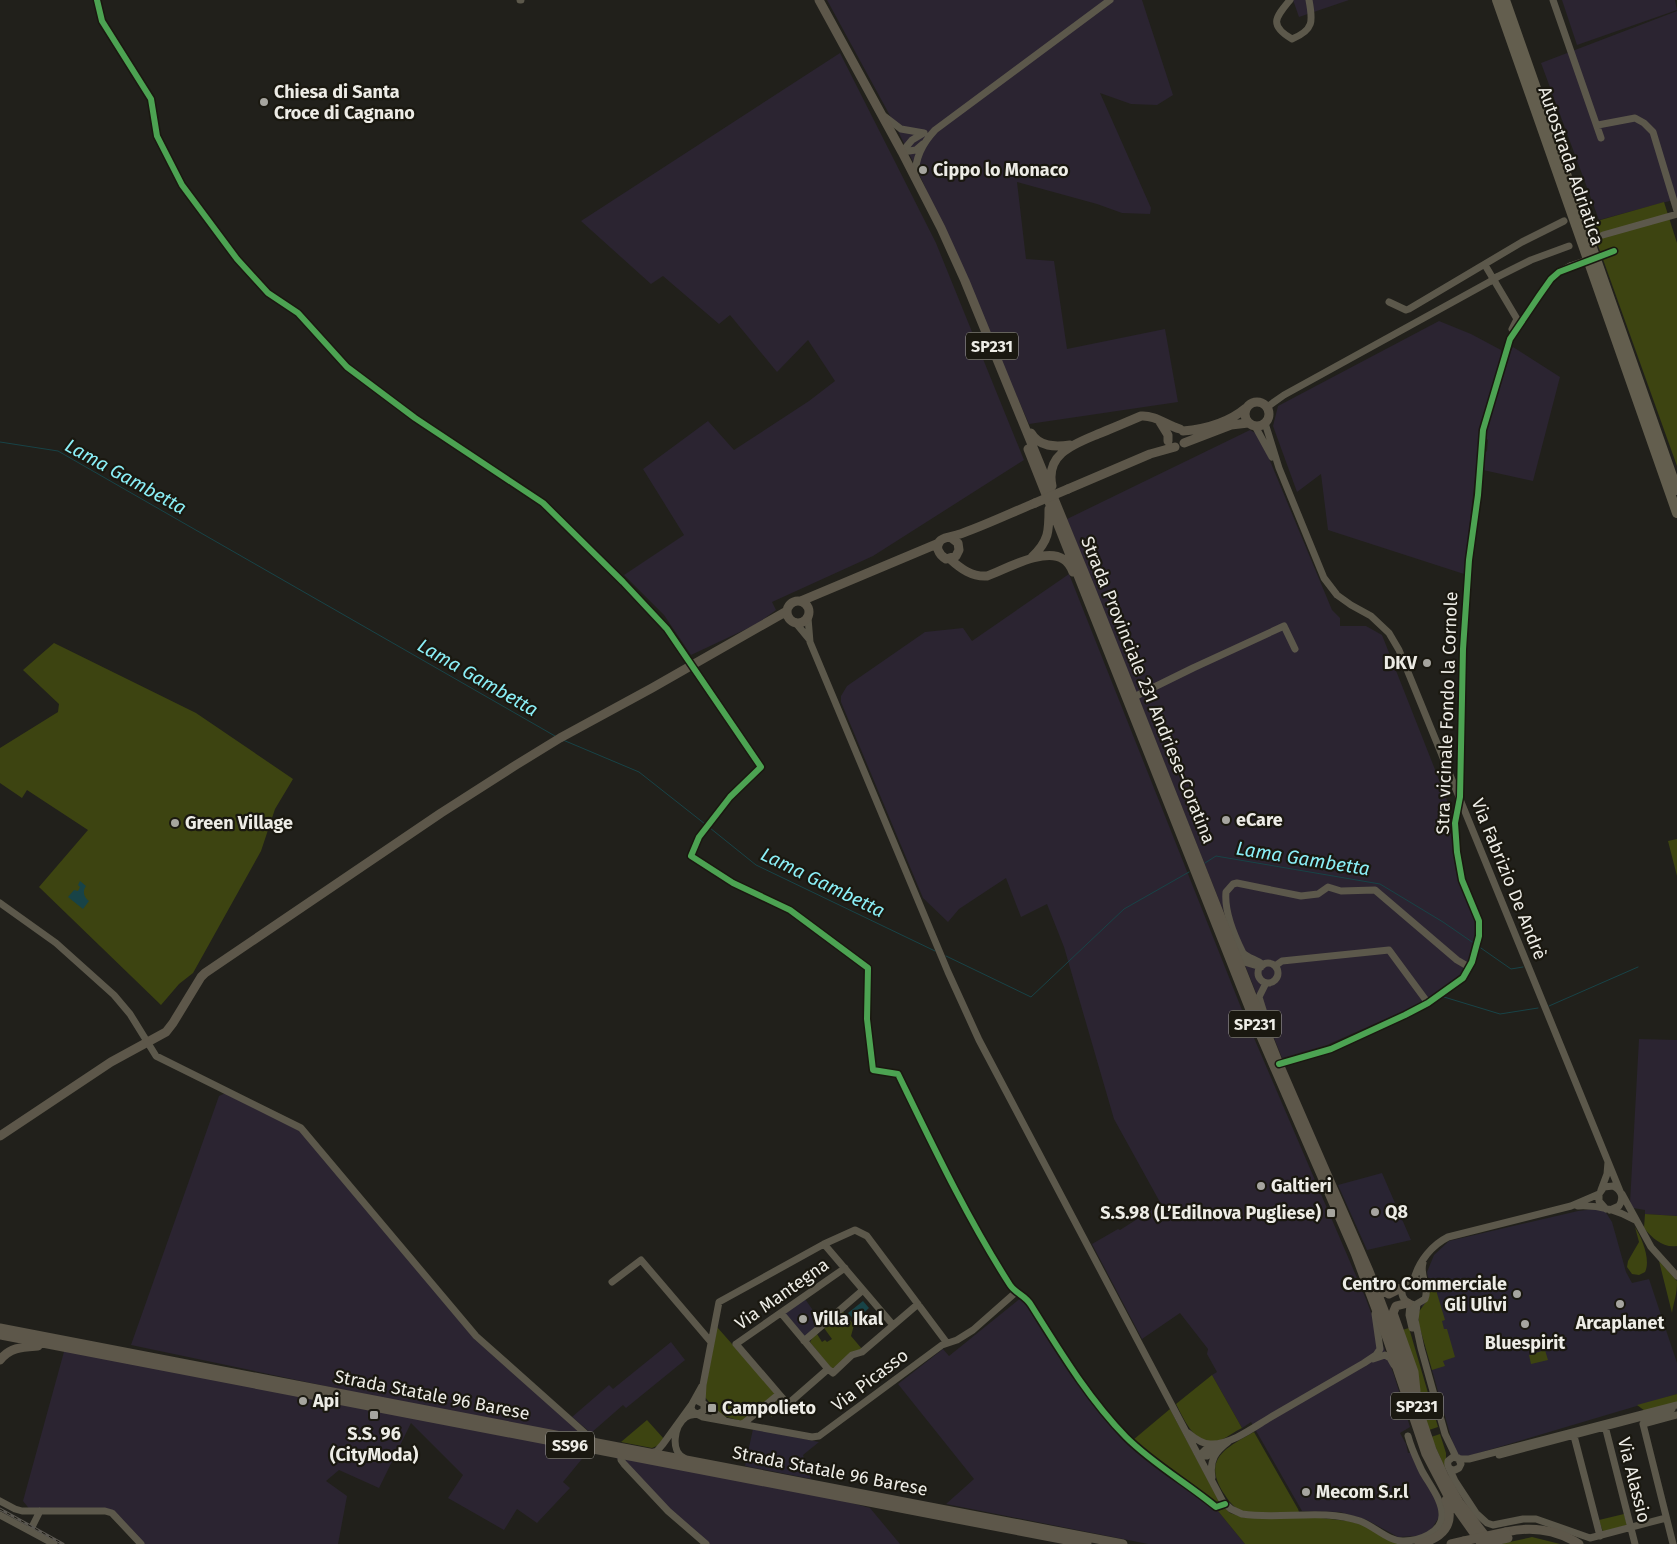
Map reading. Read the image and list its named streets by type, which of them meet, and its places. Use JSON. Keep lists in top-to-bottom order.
{
  "streets": {
    "highway": ["Autostrada Adriatica"],
    "main road": [
      "SP231",
      "Strada Provinciale 231 Andriese-Coratina",
      "Strada Statale 96 Barese",
      "SS96"
    ],
    "street": [
      "Stra vicinale Fondo la Cornole",
      "Via Fabrizio De Andrè",
      "Via Mantegna",
      "Via Picasso",
      "Via Alassio"
    ]
  },
  "crossings": [
    ["SP231", "Strada Provinciale 231 Andriese-Coratina"],
    ["Strada Provinciale 231 Andriese-Coratina", "Stra vicinale Fondo la Cornole"],
    ["Stra vicinale Fondo la Cornole", "Via Fabrizio De Andrè"]
  ],
  "water": ["Lama Gambetta"],
  "places": {
    "other": [
      "Chiesa di Santa Croce di Cagnano",
      "Cippo lo Monaco",
      "DKV",
      "eCare",
      "Green Village",
      "Galtieri",
      "Q8",
      "Centro Commerciale Gli Ulivi",
      "Arcaplanet",
      "Villa Ikal",
      "Bluespirit",
      "Api",
      "Mecom S.r.l"
    ],
    "transit": ["S.S.98 (L’Edilnova Pugliese)", "Campolieto", "S.S. 96 (CityModa)"]
  }
}
